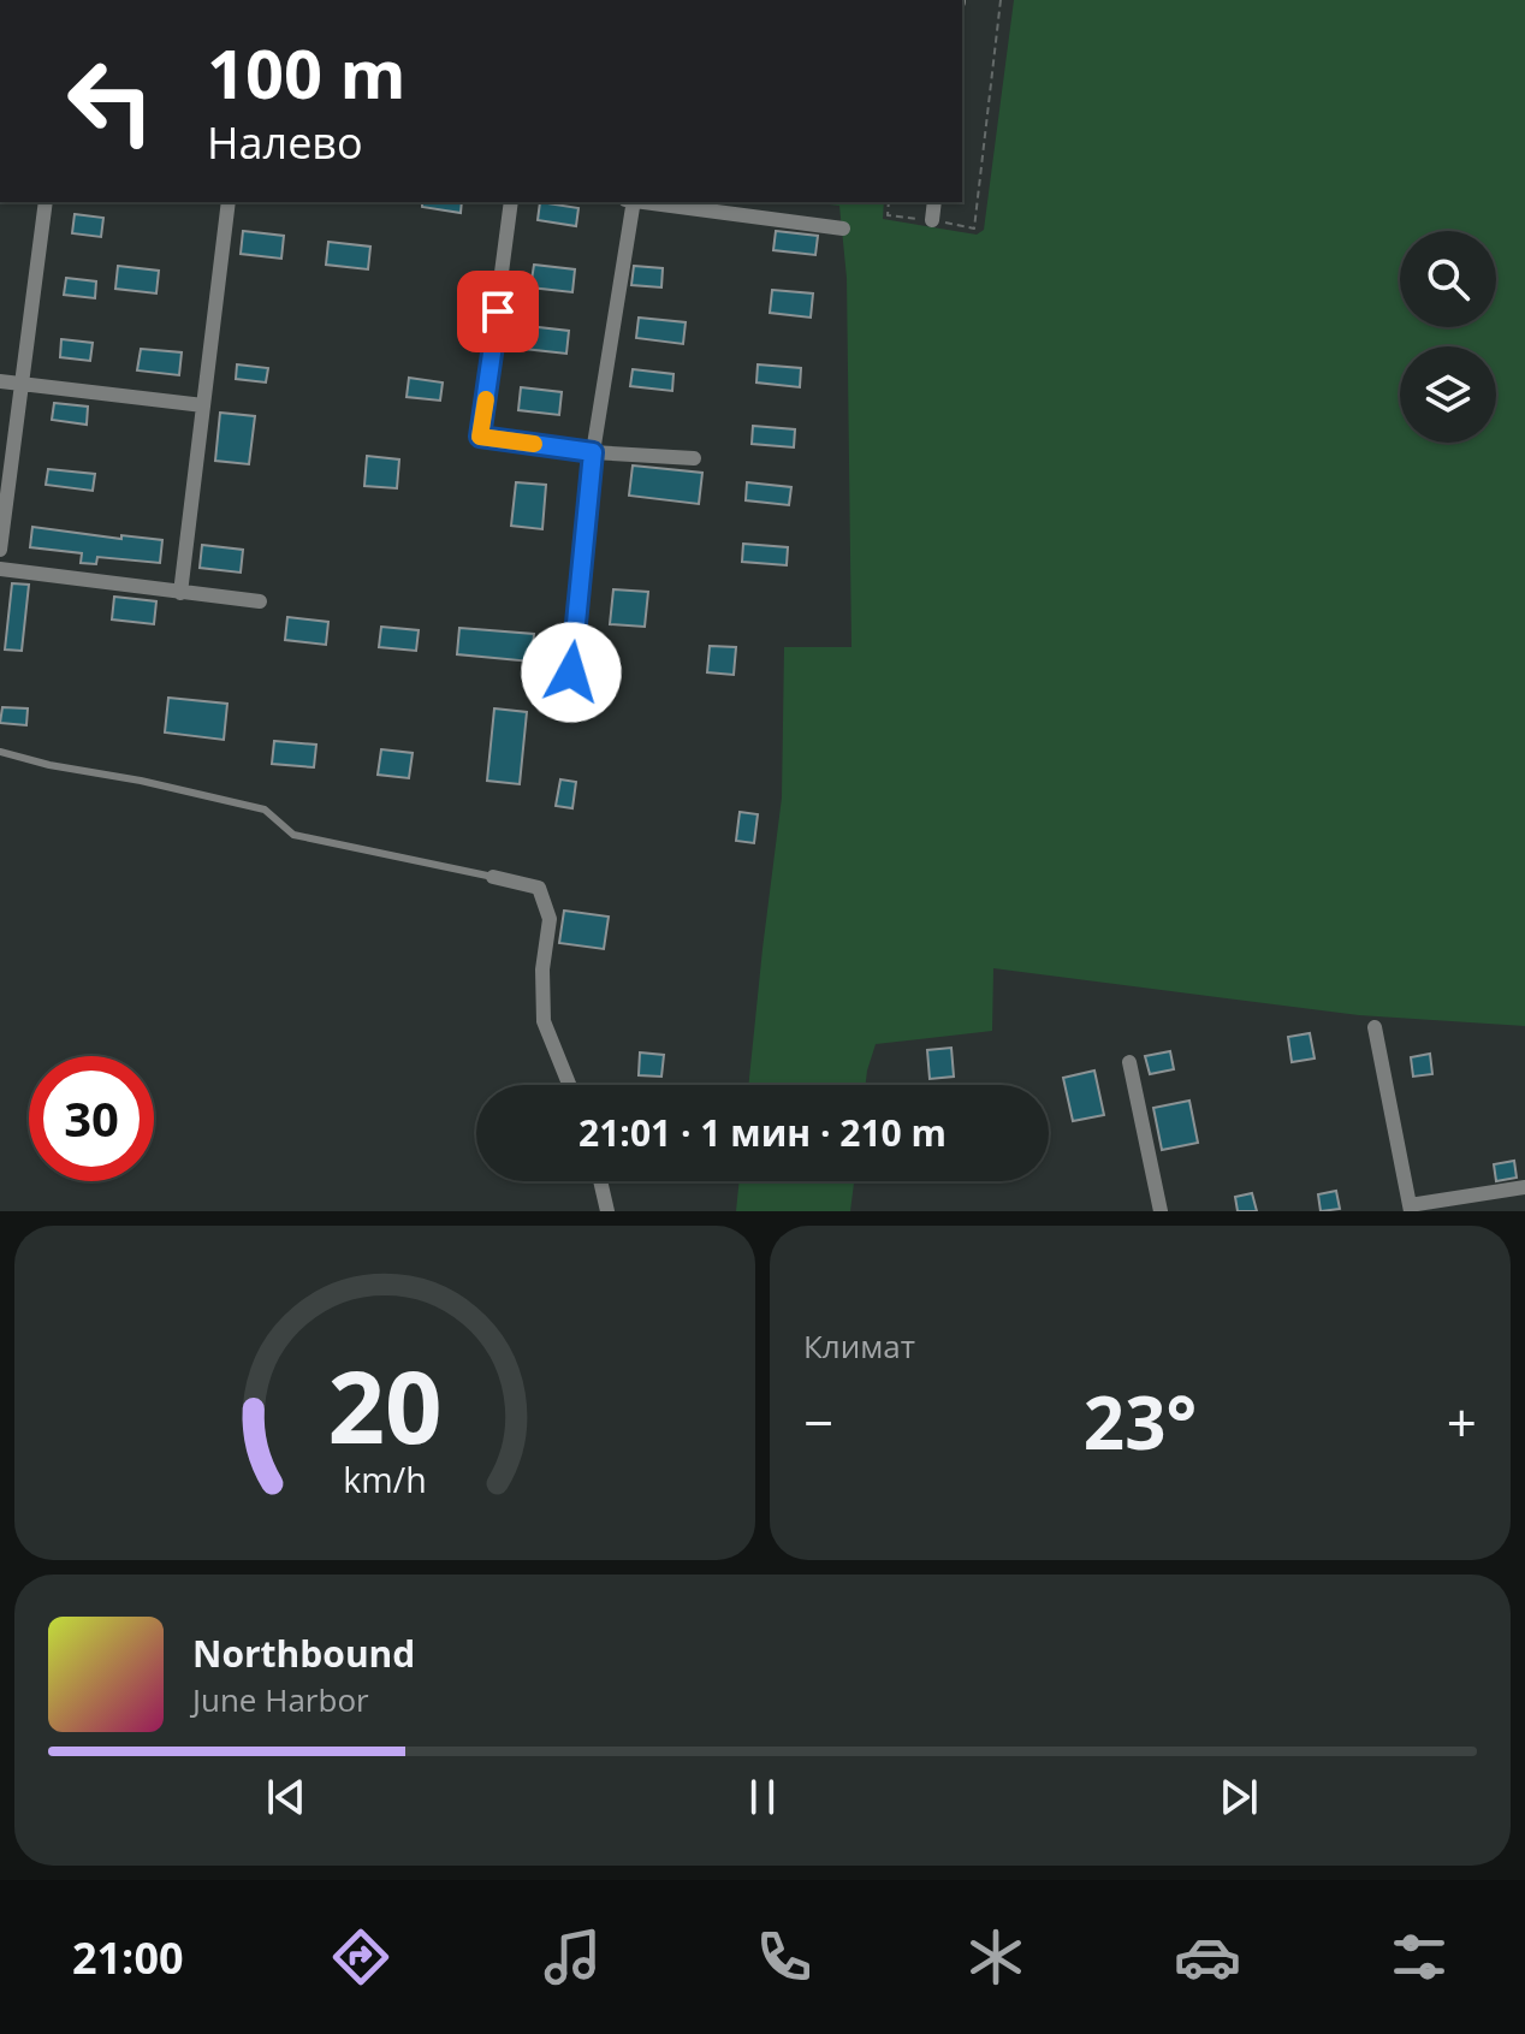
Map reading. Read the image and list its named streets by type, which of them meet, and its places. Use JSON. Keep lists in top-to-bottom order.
{
  "page": {
    "turn": ["100 m", "Налево"],
    "limit": "30",
    "trip": "21:01 · 1 мин · 210 m",
    "tile": "Климат",
    "heat": ["−", "23°", "+"],
    "song": ["Northbound", "June Harbor"],
    "tabs": "21:00",
    "gauge": ["20", "km/h"]
  }
}
